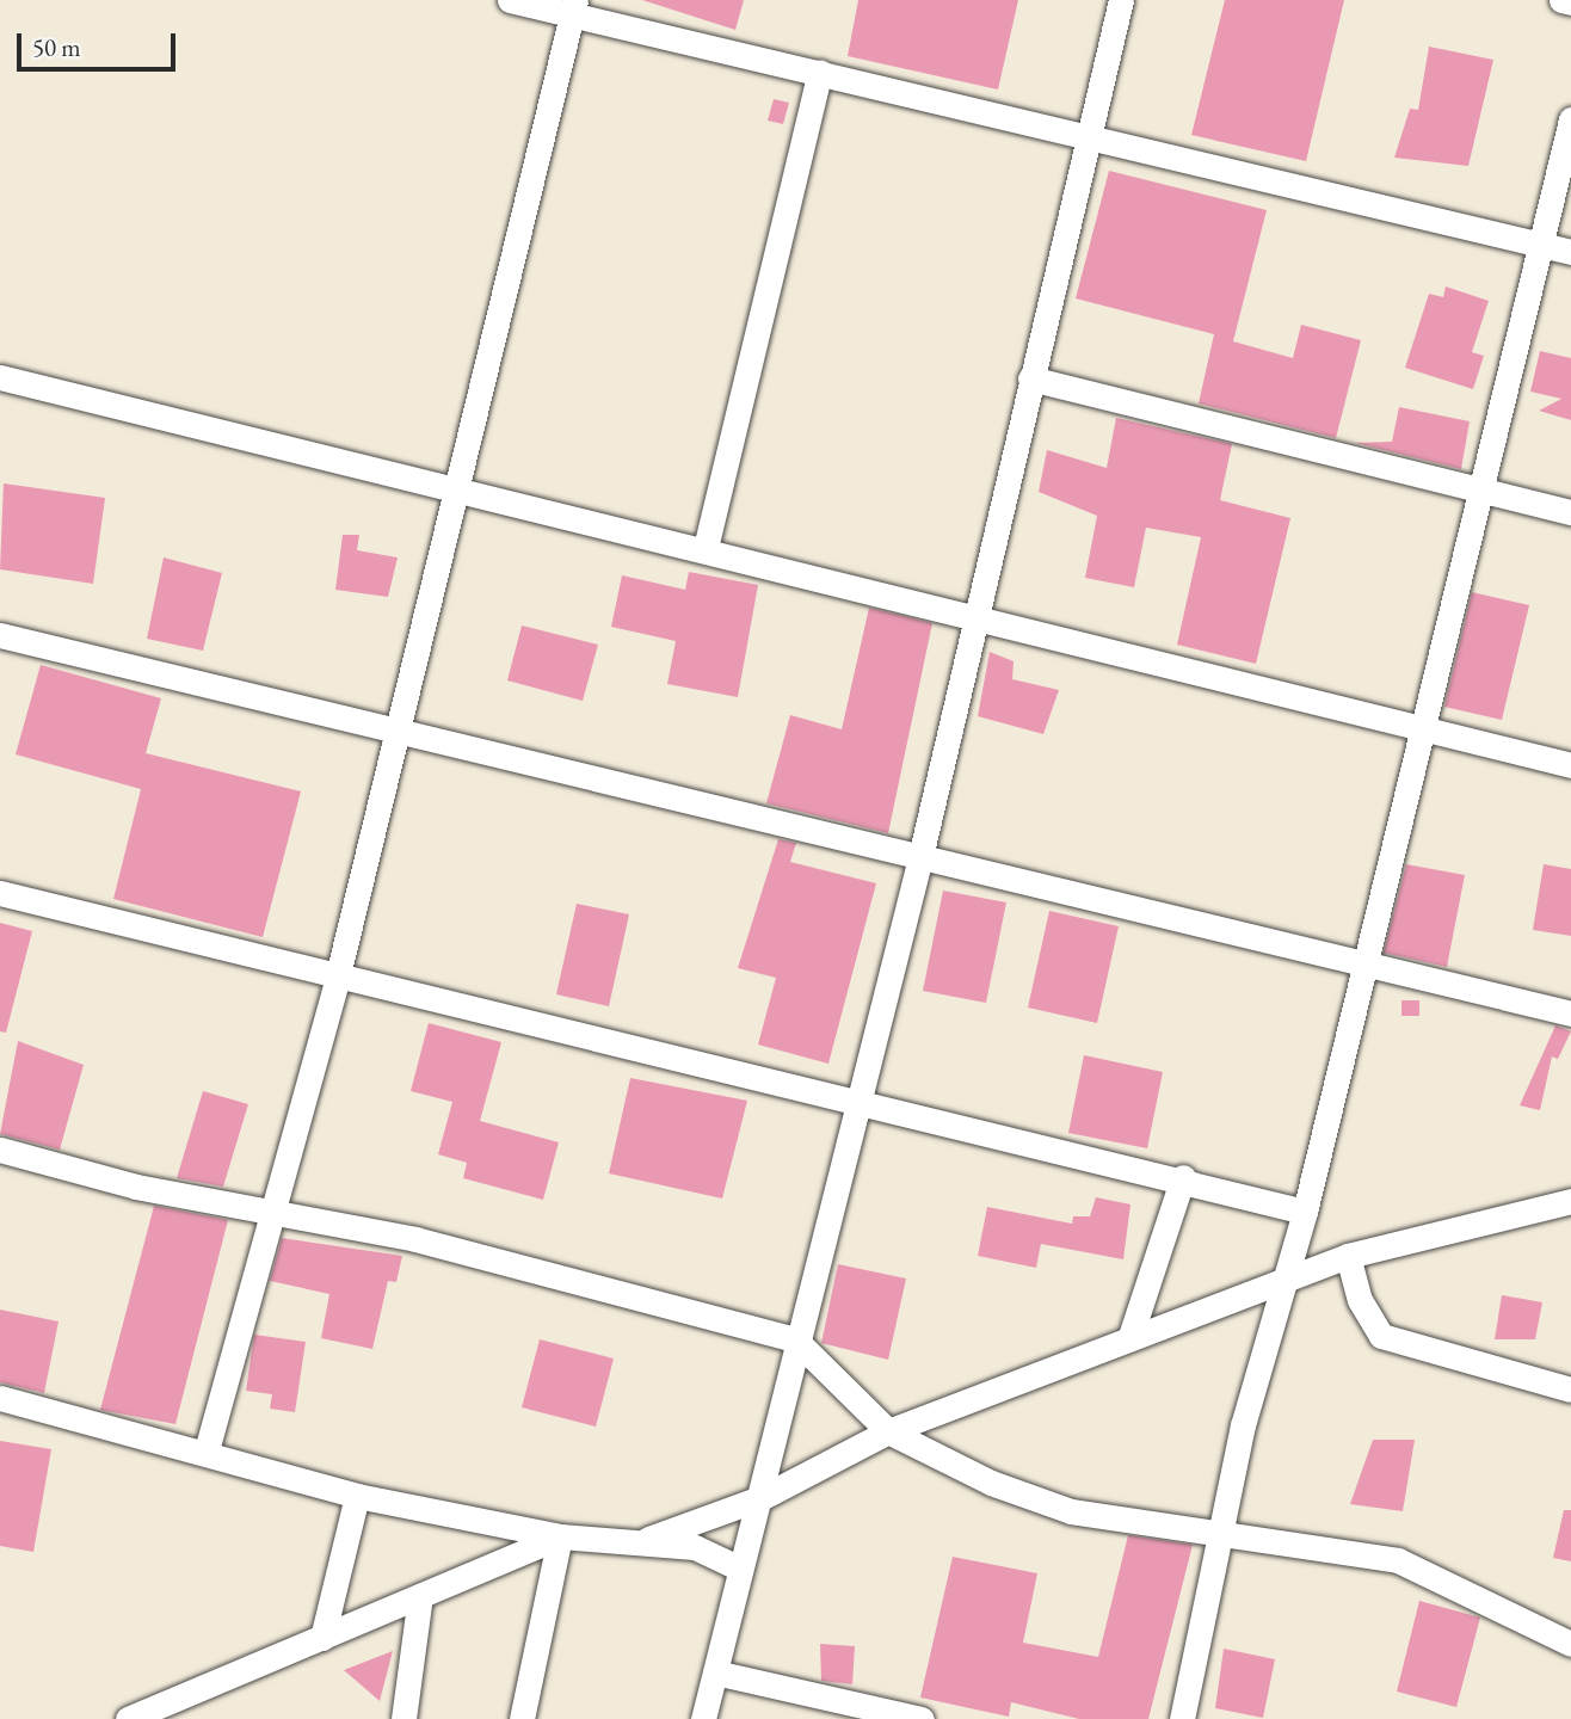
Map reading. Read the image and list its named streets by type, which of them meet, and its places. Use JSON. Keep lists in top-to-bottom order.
{
  "scale_bar": "50 m"
}
